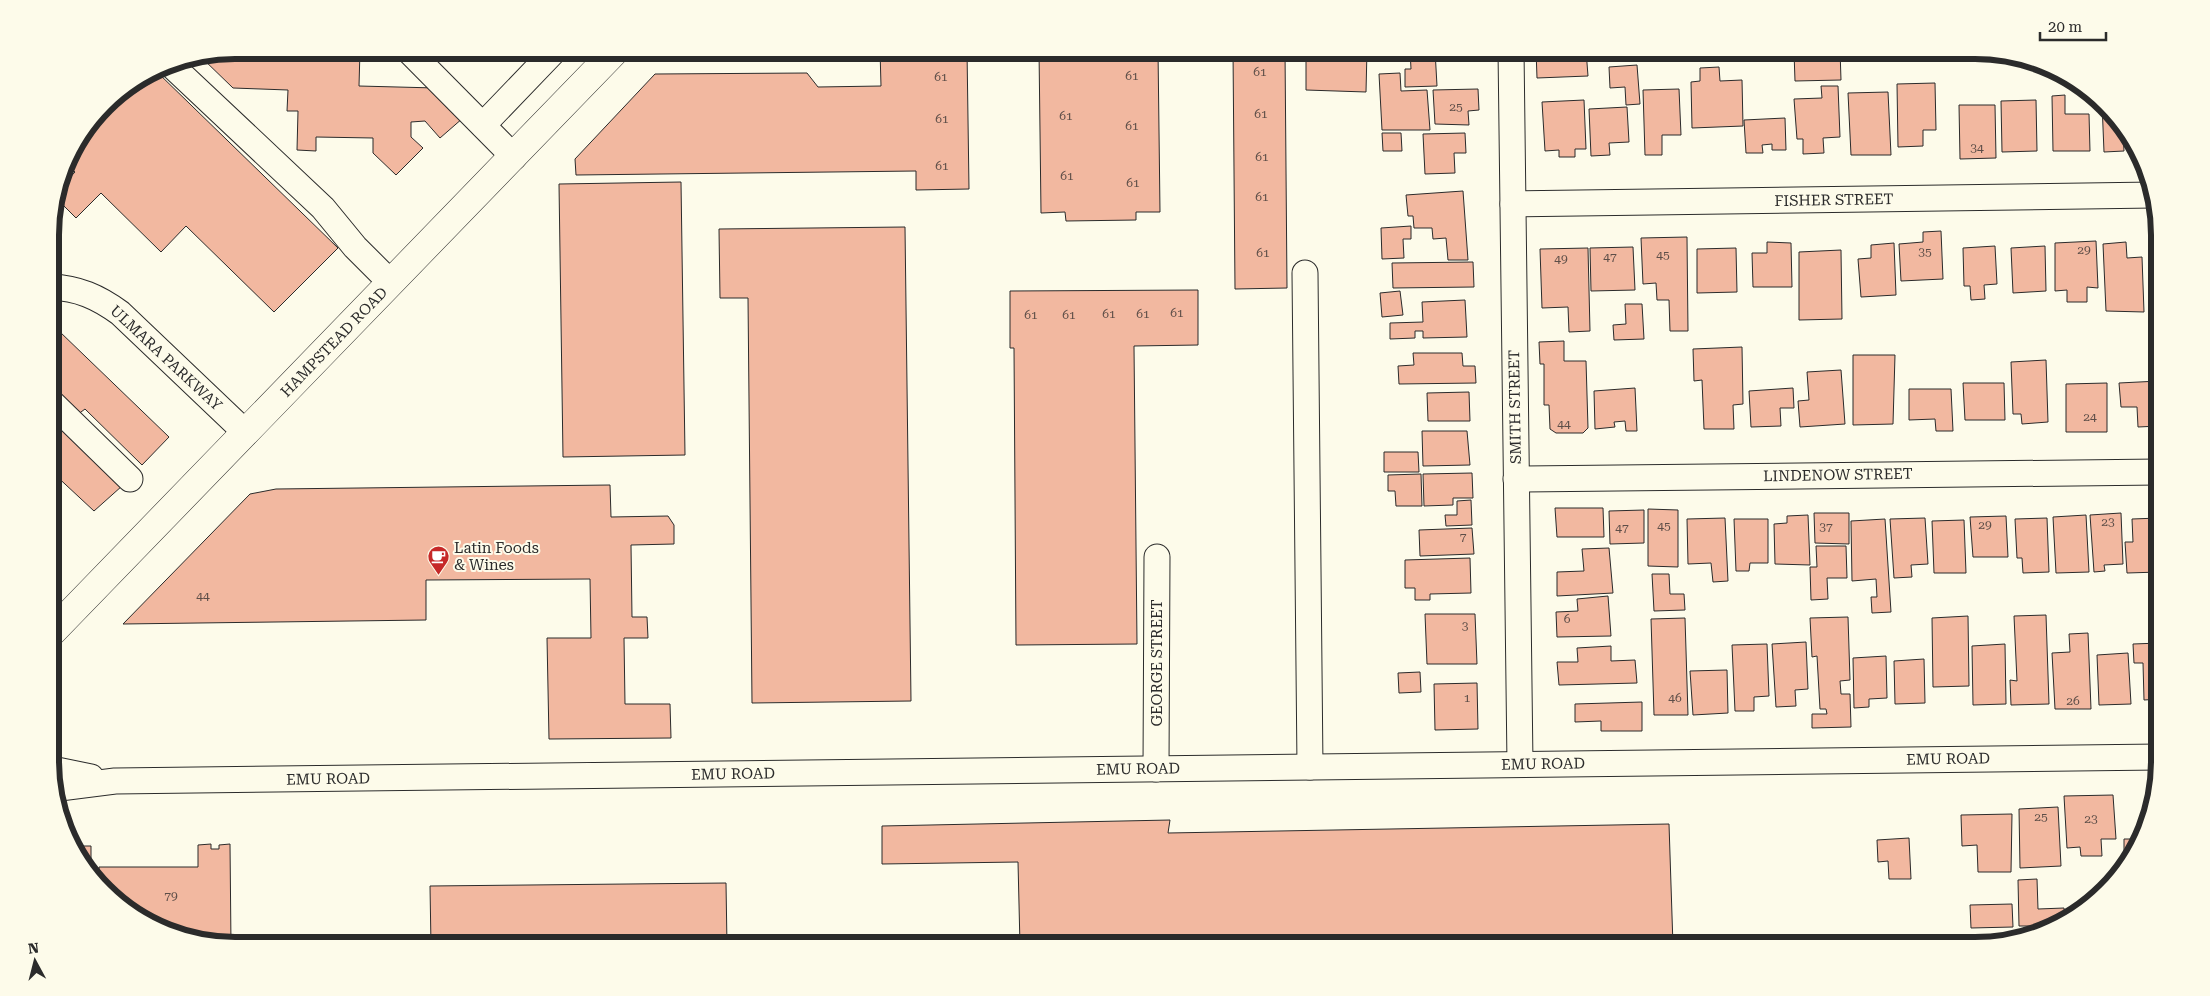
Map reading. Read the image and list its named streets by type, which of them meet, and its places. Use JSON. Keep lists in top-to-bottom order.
{
  "streets": {
    "main road": ["HAMPSTEAD ROAD"],
    "street": [
      "FISHER STREET",
      "ULMARA PARKWAY",
      "SMITH STREET",
      "LINDENOW STREET",
      "GEORGE STREET",
      "EMU ROAD"
    ]
  },
  "crossings": [
    ["FISHER STREET", "SMITH STREET"],
    ["HAMPSTEAD ROAD", "ULMARA PARKWAY"],
    ["SMITH STREET", "LINDENOW STREET"],
    ["SMITH STREET", "EMU ROAD"],
    ["GEORGE STREET", "EMU ROAD"]
  ],
  "places": {
    "cafe": ["Latin Foods & Wines"]
  },
  "house_numbers": [
    "61",
    "61",
    "61",
    "25",
    "61",
    "61",
    "61",
    "61",
    "34",
    "61",
    "61",
    "61",
    "61",
    "61",
    "29",
    "35",
    "61",
    "45",
    "47",
    "49",
    "61",
    "61",
    "61",
    "61",
    "61",
    "24",
    "44",
    "23",
    "29",
    "45",
    "37",
    "47",
    "7",
    "44",
    "6",
    "3",
    "1",
    "46",
    "26",
    "25",
    "23",
    "79"
  ],
  "scale_bar": "20 m",
  "north": "top"
}
